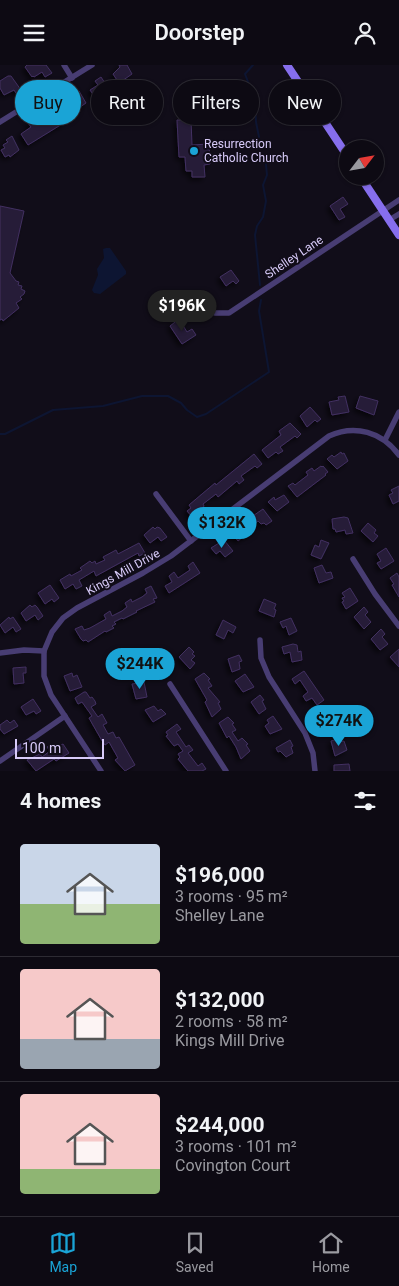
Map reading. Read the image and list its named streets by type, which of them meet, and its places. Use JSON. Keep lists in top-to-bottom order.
{
  "streets": {
    "street": ["Shelley Lane", "Kings Mill Drive"]
  },
  "places": ["Resurrection Catholic Church"],
  "scale_bar": "100 m",
  "north": "top right",
  "page": {
    "header": "Doorstep",
    "chip": [
      "Buy",
      "Rent",
      "Filters",
      "New"
    ],
    "price": [
      "$196K",
      "$132K",
      "$244K",
      "$274K"
    ],
    "scale": "100 m",
    "heading": "4 homes",
    "list": [
      {
        "name": "$196,000",
        "note": "3 rooms · 95 m² · Shelley Lane"
      },
      {
        "name": "$132,000",
        "note": "2 rooms · 58 m² · Kings Mill Drive"
      },
      {
        "name": "$244,000",
        "note": "3 rooms · 101 m² · Covington Court"
      }
    ],
    "tabs": ["Map", "Saved", "Home"]
  }
}
